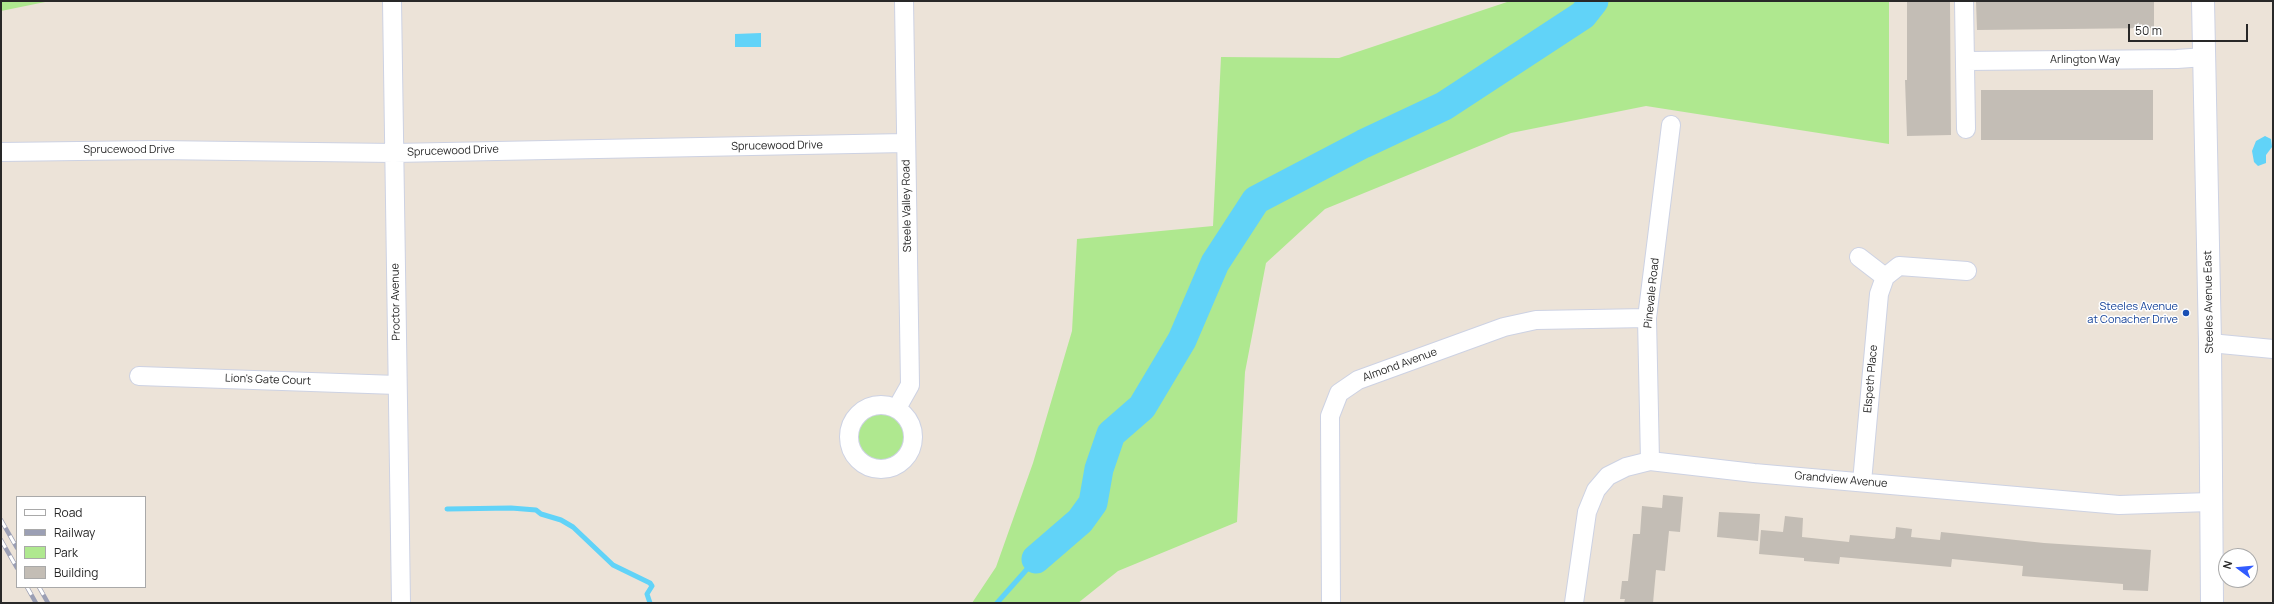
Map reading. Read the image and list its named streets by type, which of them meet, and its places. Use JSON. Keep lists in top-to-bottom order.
{
  "streets": {
    "main road": ["Steeles Avenue East"],
    "street": [
      "Arlington Way",
      "Sprucewood Drive",
      "Steele Valley Road",
      "Pinevale Road",
      "Proctor Avenue",
      "Almond Avenue",
      "Elspeth Place",
      "Lion's Gate Court",
      "Grandview Avenue"
    ]
  },
  "crossings": [
    ["Arlington Way", "Steeles Avenue East"],
    ["Sprucewood Drive", "Steele Valley Road"],
    ["Sprucewood Drive", "Proctor Avenue"],
    ["Pinevale Road", "Almond Avenue"],
    ["Pinevale Road", "Grandview Avenue"],
    ["Proctor Avenue", "Lion's Gate Court"],
    ["Steeles Avenue East", "Grandview Avenue"],
    ["Elspeth Place", "Grandview Avenue"]
  ],
  "places": ["Steeles Avenue at Conacher Drive"],
  "legend": [
    "Road",
    "Railway",
    "Park",
    "Building"
  ],
  "scale_bar": "50 m",
  "north": "left"
}
